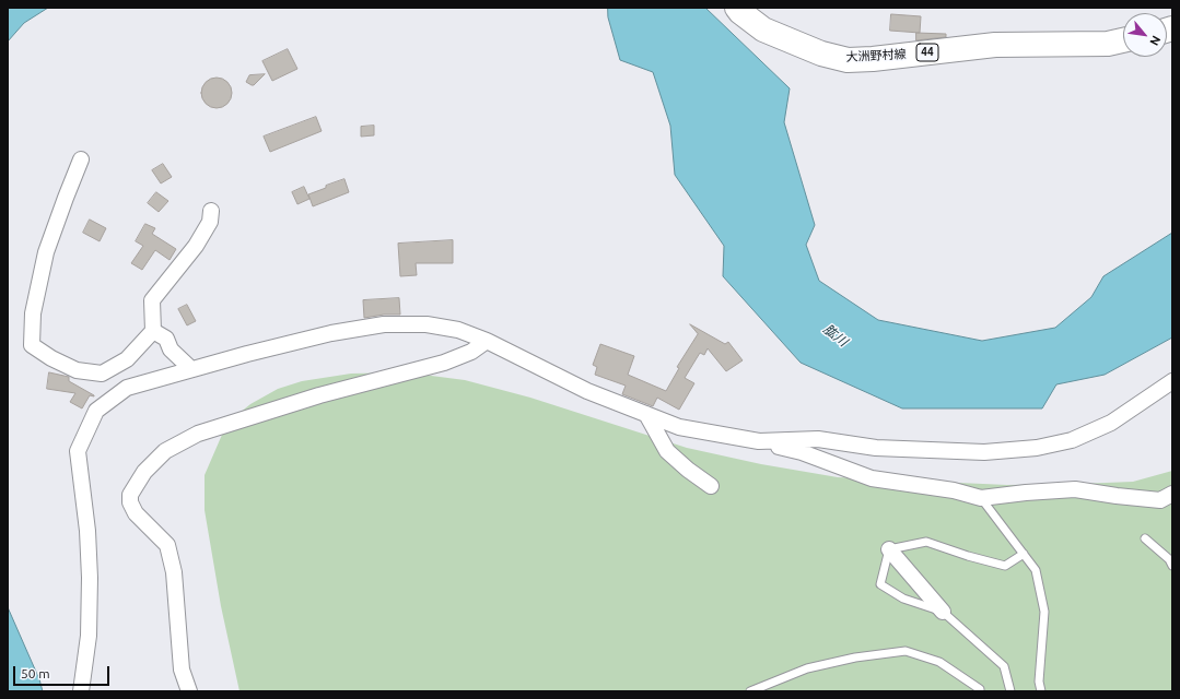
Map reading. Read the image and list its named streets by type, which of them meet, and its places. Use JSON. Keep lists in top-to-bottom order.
{
  "streets": {
    "main road": ["44", "大洲野村線"]
  },
  "water": ["肱川"],
  "scale_bar": "50 m",
  "north": "bottom right"
}
